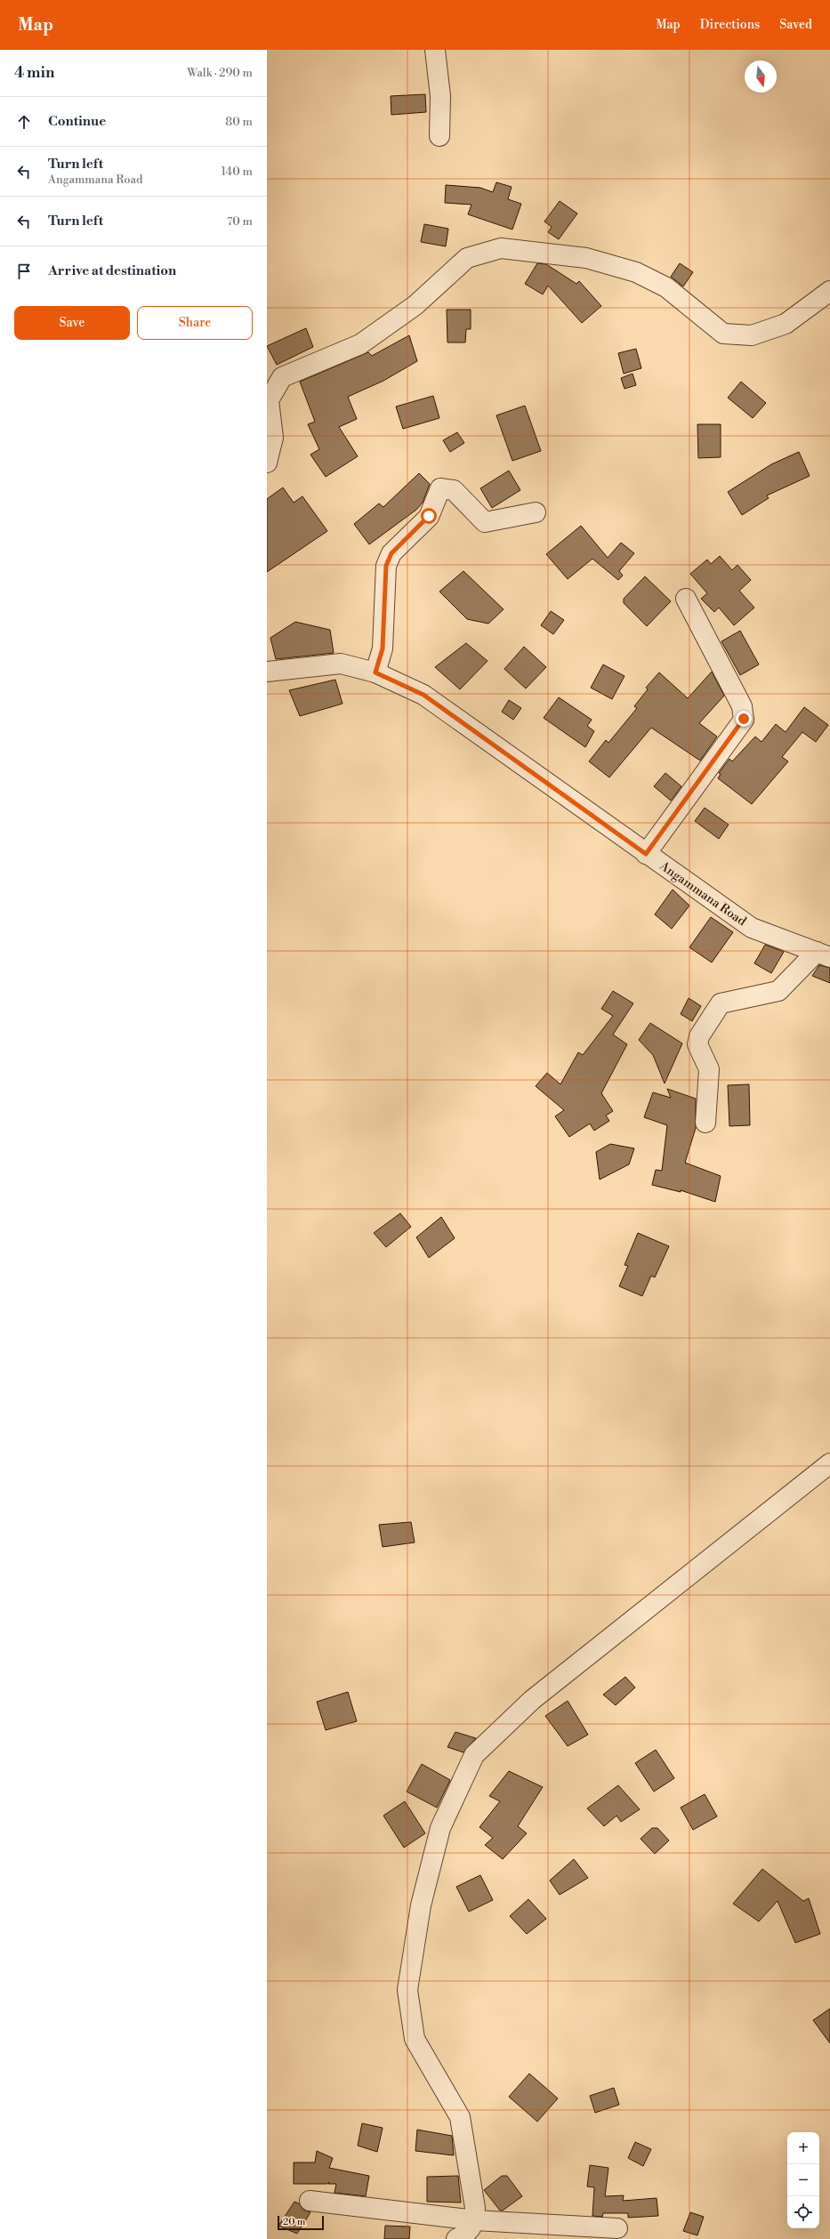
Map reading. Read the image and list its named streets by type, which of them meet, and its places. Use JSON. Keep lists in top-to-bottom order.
{
  "streets": {
    "street": ["Angammana Road"]
  },
  "scale_bar": "20 m",
  "north": "bottom",
  "page": {
    "header": "Map",
    "nav": ["Map", "Directions", "Saved"],
    "heading": ["4 min", "Walk · 290 m"],
    "list": [
      ["Continue", "80 m"],
      ["Turn left", "Angammana Road", "140 m"],
      ["Turn left", "70 m"],
      "Arrive at destination"
    ],
    "buttons": ["Save", "Share"],
    "map_buttons": ["+", "−"],
    "scale": "20 m"
  }
}
